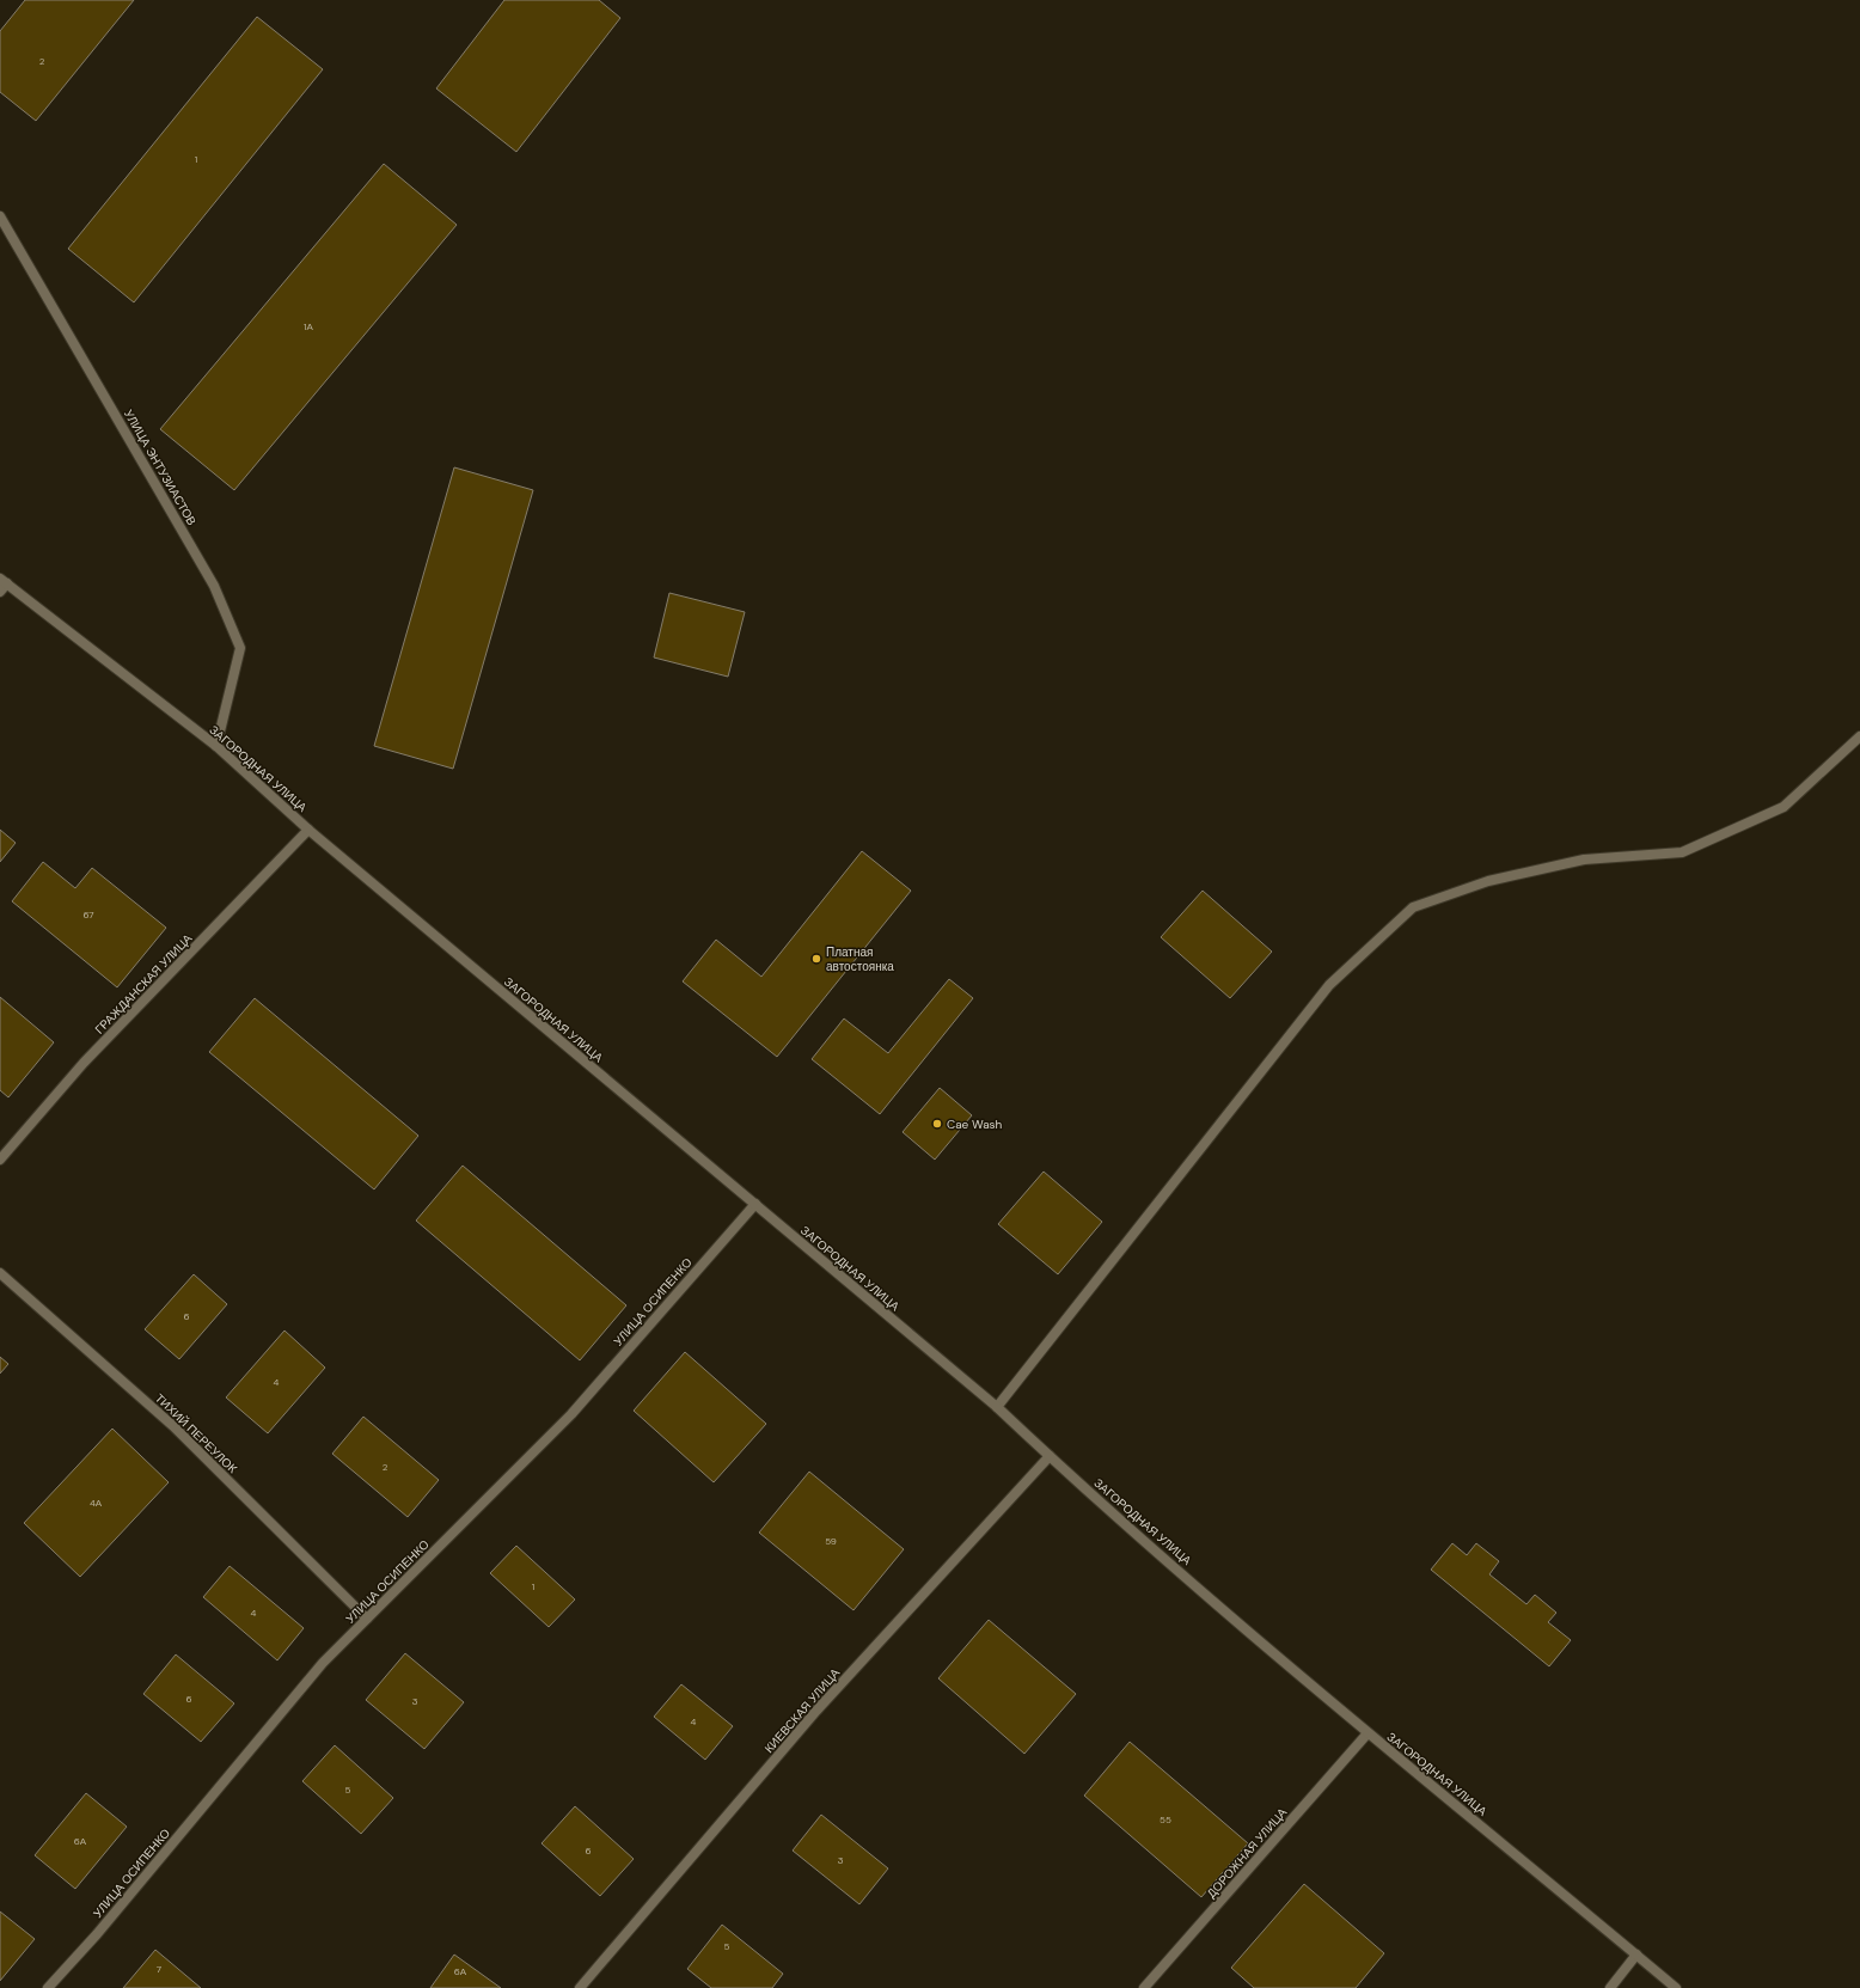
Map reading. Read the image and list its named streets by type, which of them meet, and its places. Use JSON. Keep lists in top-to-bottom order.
{
  "streets": {
    "street": [
      "УЛИЦА ЭНТУЗИАСТОВ",
      "ЗАГОРОДНАЯ УЛИЦА",
      "ГРАЖДАНСКАЯ УЛИЦА",
      "УЛИЦА ОСИПЕНКО",
      "ТИХИЙ ПЕРЕУЛОК",
      "КИЕВСКАЯ УЛИЦА",
      "ДОРОЖНАЯ УЛИЦА"
    ]
  },
  "crossings": [
    ["УЛИЦА ЭНТУЗИАСТОВ", "ЗАГОРОДНАЯ УЛИЦА"],
    ["ЗАГОРОДНАЯ УЛИЦА", "ГРАЖДАНСКАЯ УЛИЦА"],
    ["ЗАГОРОДНАЯ УЛИЦА", "УЛИЦА ОСИПЕНКО"],
    ["ЗАГОРОДНАЯ УЛИЦА", "КИЕВСКАЯ УЛИЦА"],
    ["ЗАГОРОДНАЯ УЛИЦА", "ДОРОЖНАЯ УЛИЦА"],
    ["УЛИЦА ОСИПЕНКО", "ТИХИЙ ПЕРЕУЛОК"]
  ],
  "places": ["Платная автостоянка", "Cae Wash"],
  "house_numbers": [
    "2",
    "1",
    "1А",
    "67",
    "6",
    "4",
    "2",
    "4А",
    "59",
    "1",
    "4",
    "6",
    "3",
    "4",
    "5",
    "55",
    "6А",
    "6",
    "3",
    "5",
    "7",
    "6А"
  ]
}
